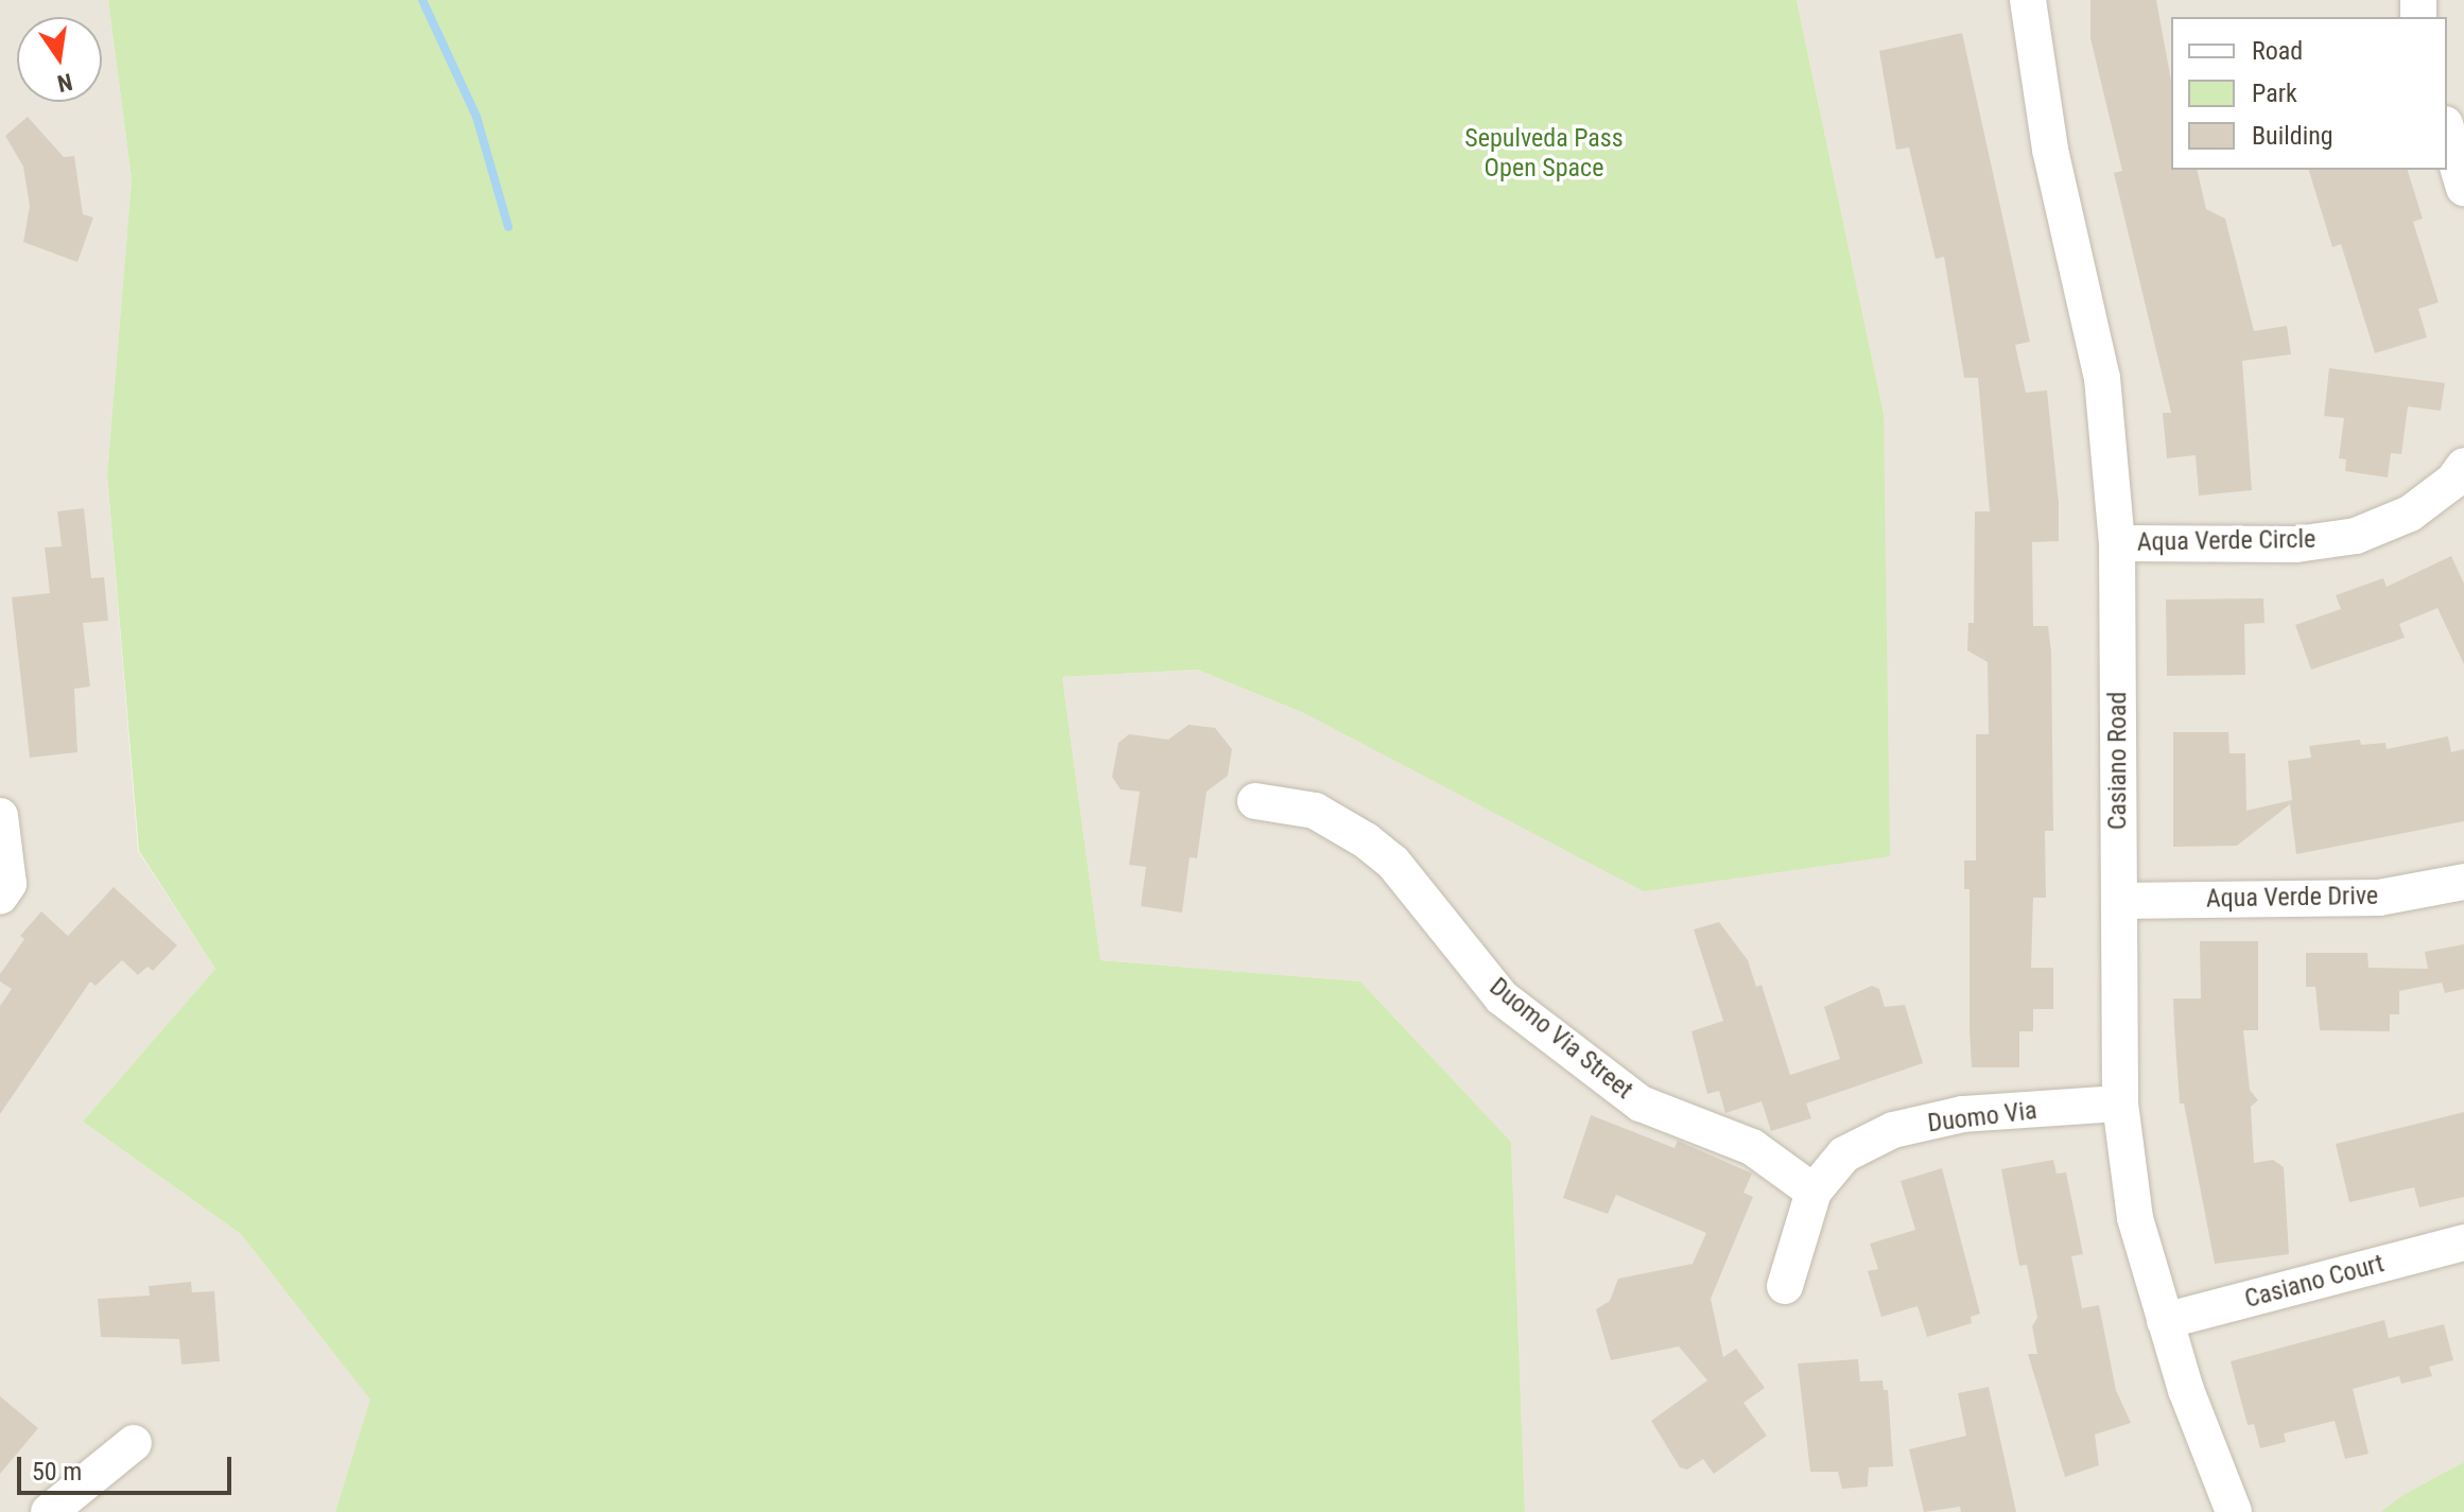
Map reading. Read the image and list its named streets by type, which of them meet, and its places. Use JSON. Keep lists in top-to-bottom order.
{
  "streets": {
    "street": [
      "Aqua Verde Circle",
      "Casiano Road",
      "Aqua Verde Drive",
      "Duomo Via Street",
      "Duomo Via",
      "Casiano Court"
    ]
  },
  "crossings": [
    ["Aqua Verde Circle", "Casiano Road"],
    ["Casiano Road", "Aqua Verde Drive"],
    ["Casiano Road", "Duomo Via"],
    ["Casiano Road", "Casiano Court"],
    ["Duomo Via Street", "Duomo Via"]
  ],
  "parks": ["Sepulveda Pass Open Space"],
  "legend": ["Road", "Park", "Building"],
  "scale_bar": "50 m",
  "north": "bottom"
}
